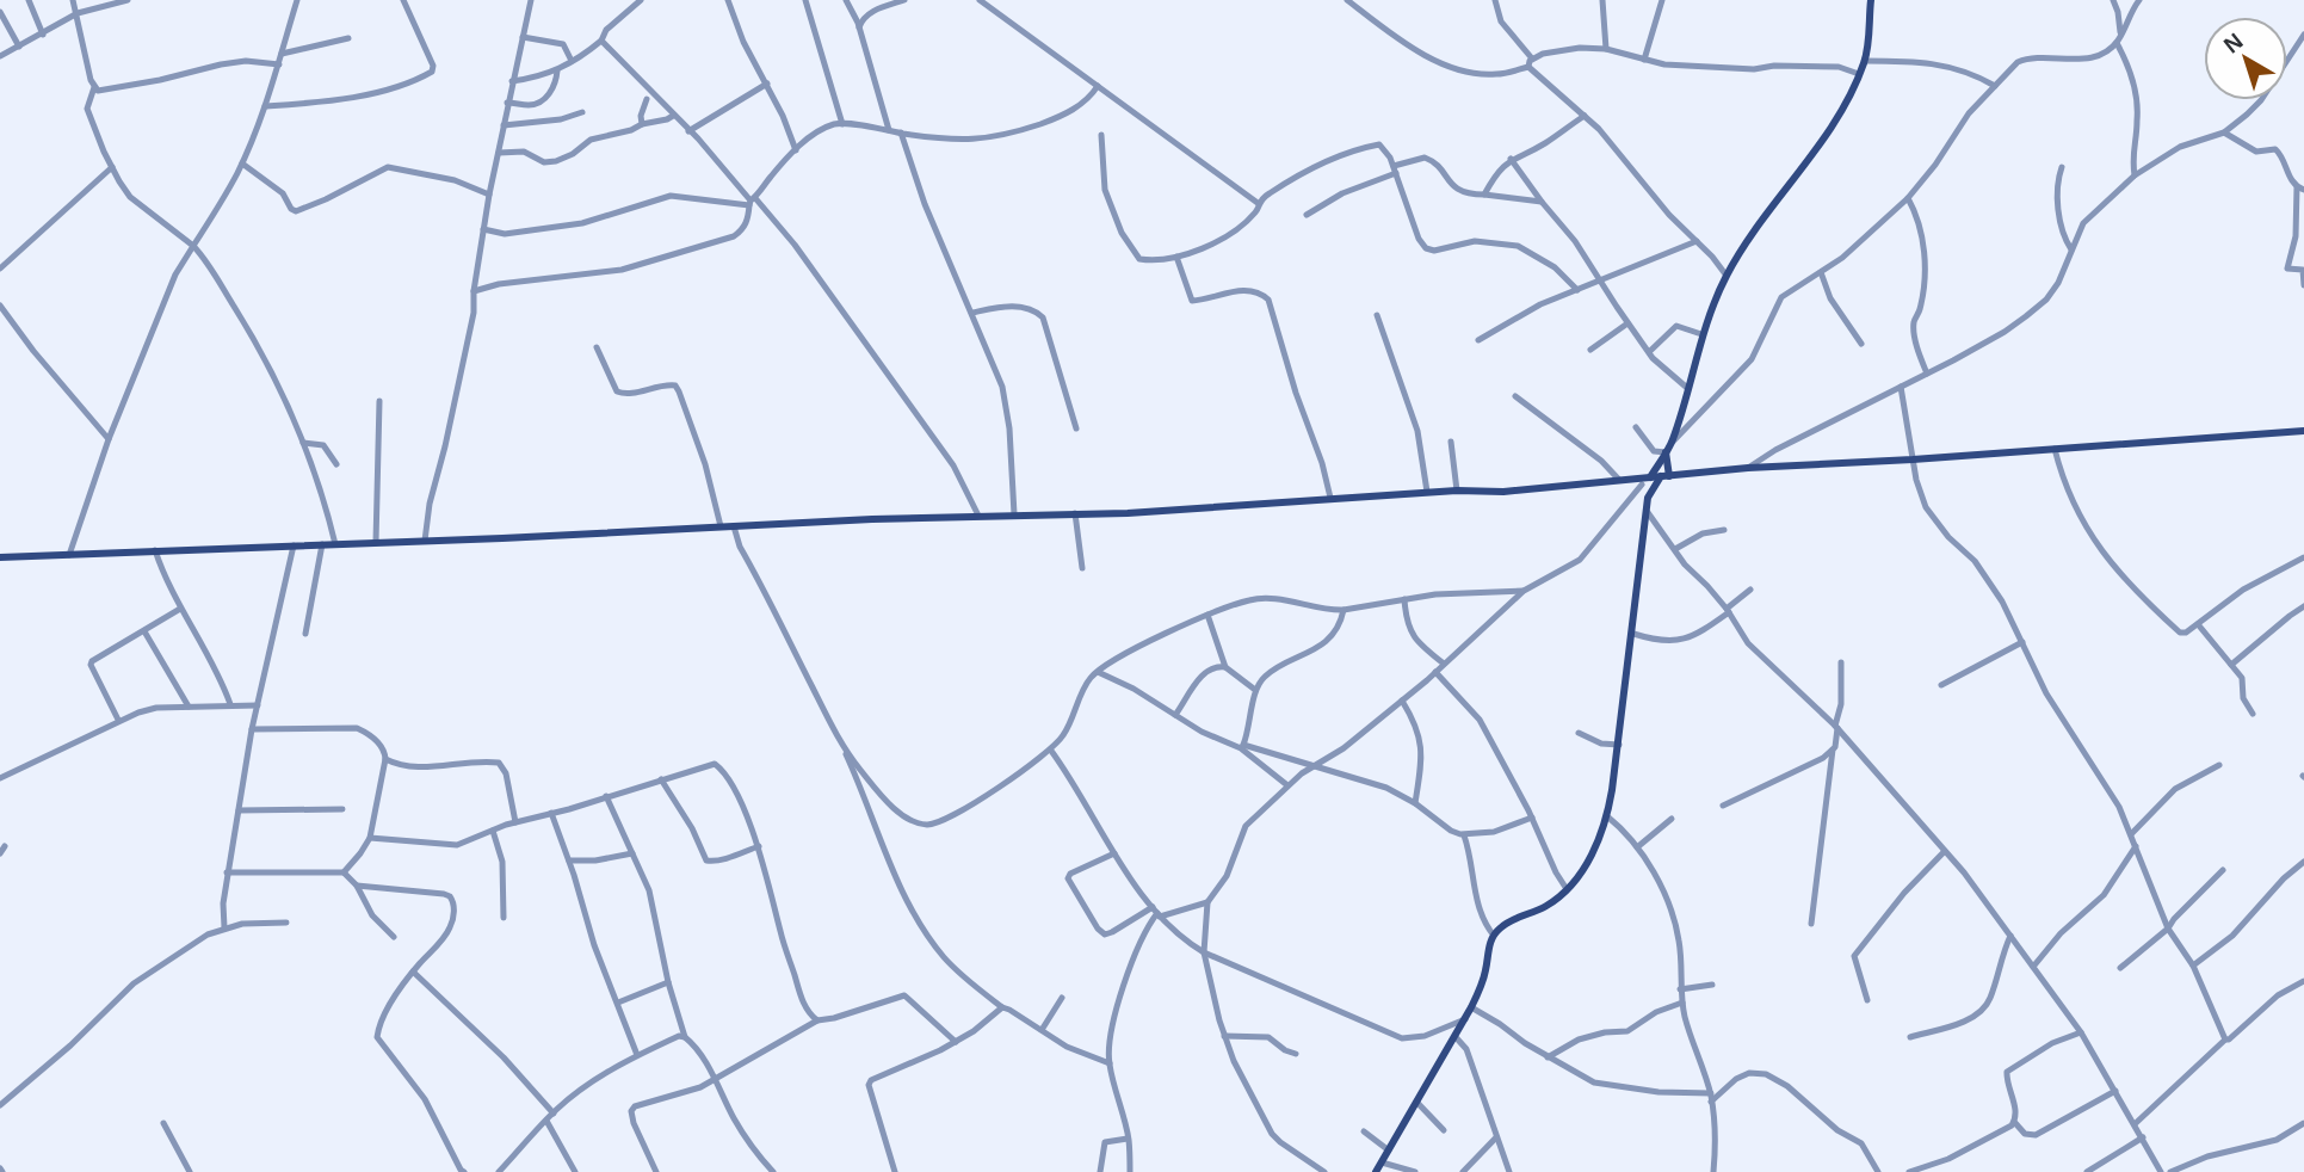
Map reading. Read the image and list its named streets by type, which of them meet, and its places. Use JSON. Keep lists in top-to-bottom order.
{
  "north": "top left"
}
